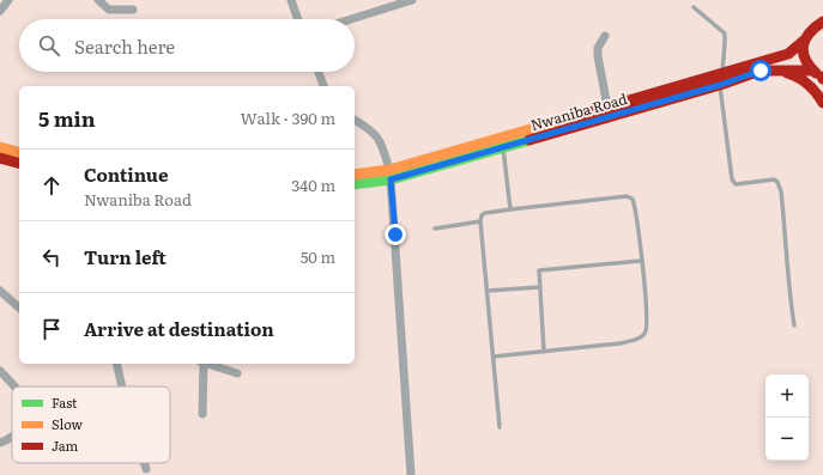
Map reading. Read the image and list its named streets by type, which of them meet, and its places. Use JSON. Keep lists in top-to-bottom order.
{
  "streets": {
    "main road": ["Nwaniba Road"]
  },
  "legend": ["Fast", "Slow", "Jam"],
  "page": {
    "search": "Search here",
    "heading": ["5 min", "Walk · 390 m"],
    "list": [
      ["Continue", "Nwaniba Road", "340 m"],
      ["Turn left", "50 m"],
      "Arrive at destination"
    ],
    "map_buttons": ["+", "−"]
  }
}
